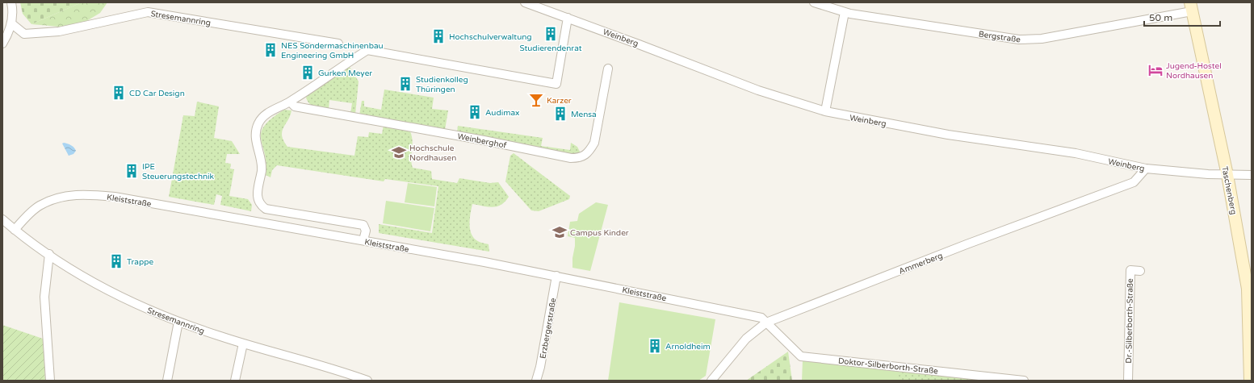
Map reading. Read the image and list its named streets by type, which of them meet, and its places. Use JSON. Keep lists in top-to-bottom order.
{
  "streets": {
    "main road": ["Taschenberg"],
    "street": [
      "Stresemannring",
      "Bergstraße",
      "Weinberg",
      "Weinberghof",
      "Kleiststraße",
      "Ammerberg",
      "Dr.-Silberborth-Straße",
      "Erzbergerstraße",
      "Doktor-Silberborth-Straße"
    ]
  },
  "crossings": [
    ["Stresemannring", "Kleiststraße"],
    ["Bergstraße", "Taschenberg"],
    ["Weinberg", "Taschenberg"],
    ["Weinberg", "Ammerberg"],
    ["Kleiststraße", "Ammerberg"],
    ["Kleiststraße", "Erzbergerstraße"],
    ["Kleiststraße", "Doktor-Silberborth-Straße"],
    ["Ammerberg", "Doktor-Silberborth-Straße"]
  ],
  "places": {
    "building": [
      "Studierendenrat",
      "Hochschulverwaltung",
      "NES Sondermaschinenbau Engineering GmbH",
      "Gurken Meyer",
      "Studienkolleg Thüringen",
      "CD Car Design",
      "Audimax",
      "Mensa",
      "IPE Steuerungstechnik",
      "Trappe",
      "Arnoldheim"
    ],
    "hotel": ["Jugend-Hostel Nordhausen"],
    "bar": ["Karzer"],
    "school or university": ["Hochschule Nordhausen", "Campus Kinder"]
  },
  "scale_bar": "50 m"
}
